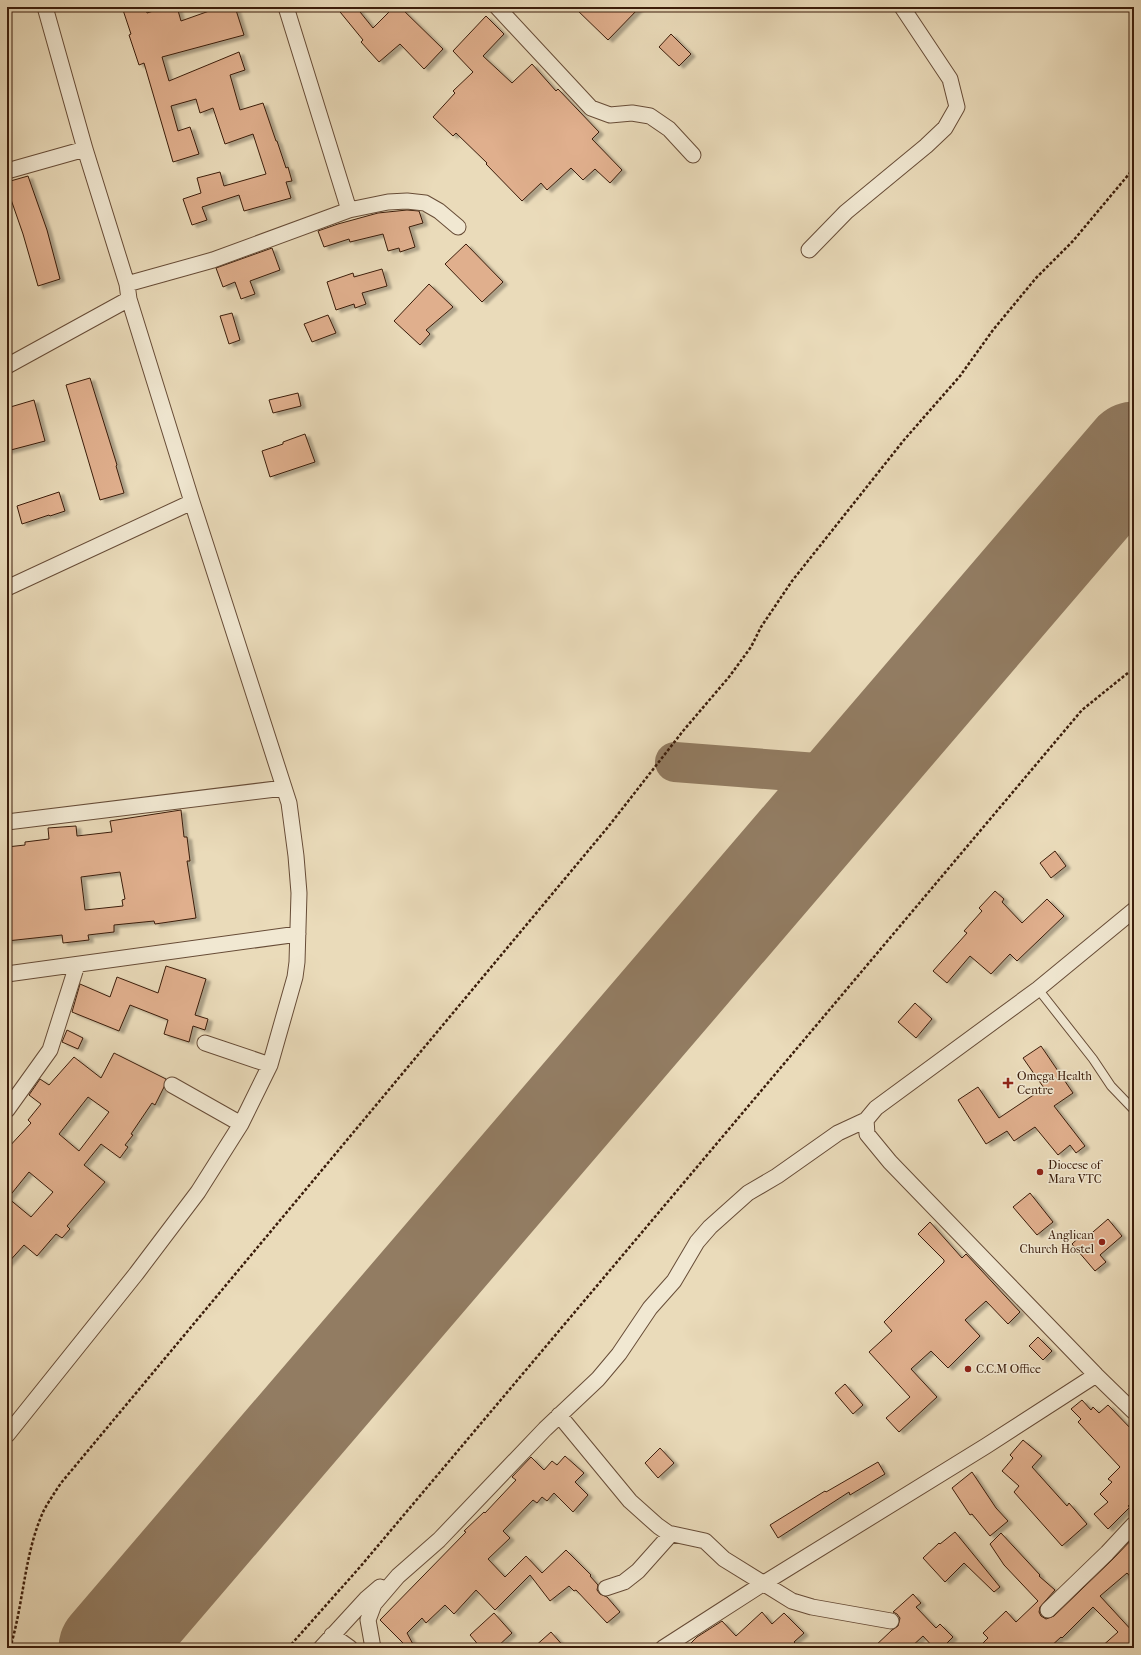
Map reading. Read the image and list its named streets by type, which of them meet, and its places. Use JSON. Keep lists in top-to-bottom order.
{
  "places": {
    "health": ["Omega Health Centre"],
    "other": ["Diocese of Mara VTC", "Anglican Church Hostel", "C.C.M Office"]
  }
}
